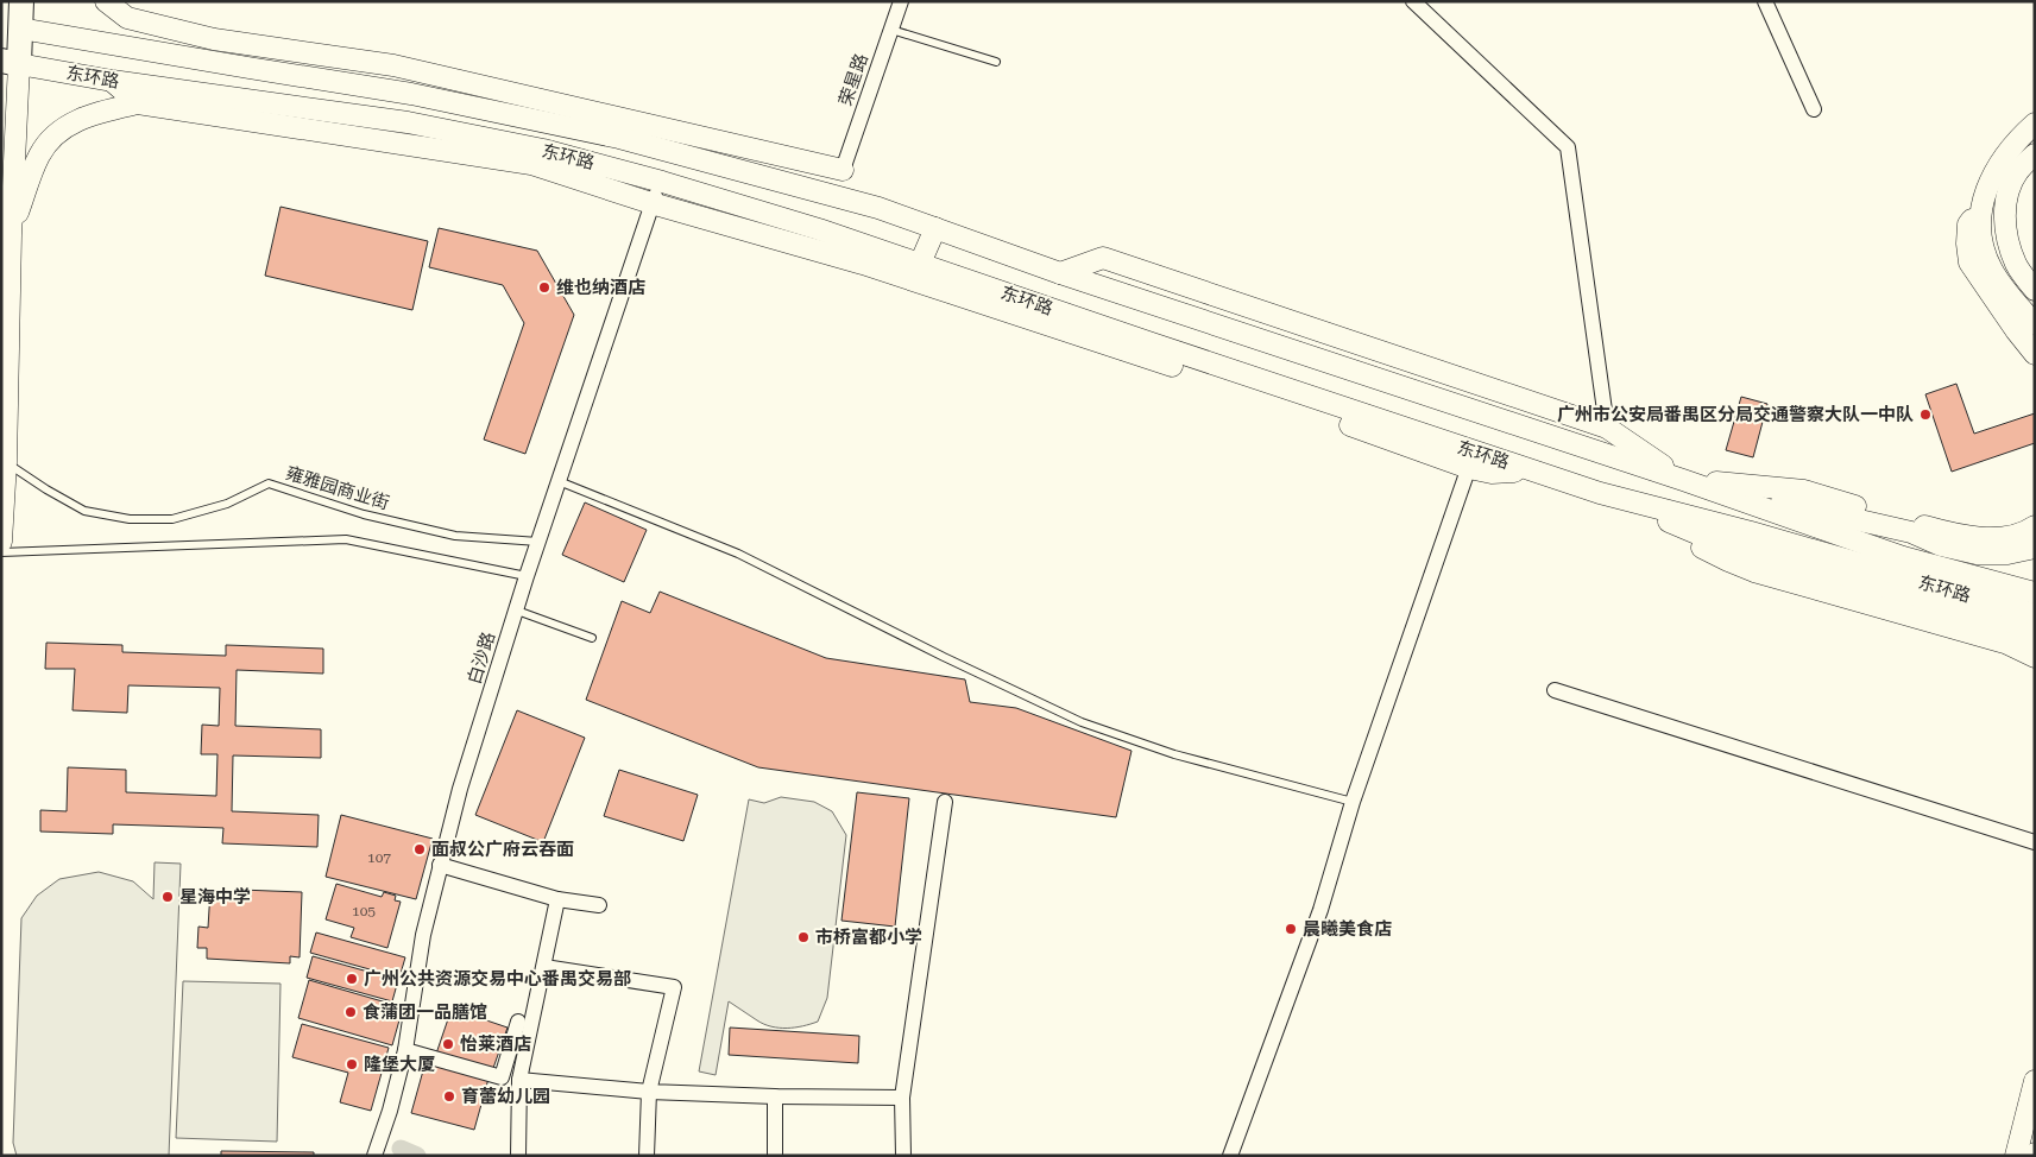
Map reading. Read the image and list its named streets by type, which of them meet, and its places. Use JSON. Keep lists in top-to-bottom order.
{
  "streets": {
    "main road": ["东环路"],
    "street": ["荣星路", "白沙路"],
    "lane": ["雍雅园商业街"]
  },
  "crossings": [
    ["东环路", "白沙路"],
    ["雍雅园商业街", "白沙路"]
  ],
  "places": [
    "维也纳酒店",
    "广州市公安局番禺区分局交通警察大队一中队",
    "面叔公广府云吞面",
    "星海中学",
    "晨曦美食店",
    "市桥富都小学",
    "广州公共资源交易中心番禺交易部",
    "食蒲团一品膳馆",
    "怡莱酒店",
    "隆堡大厦",
    "育蕾幼儿园"
  ],
  "house_numbers": ["107", "105"]
}
